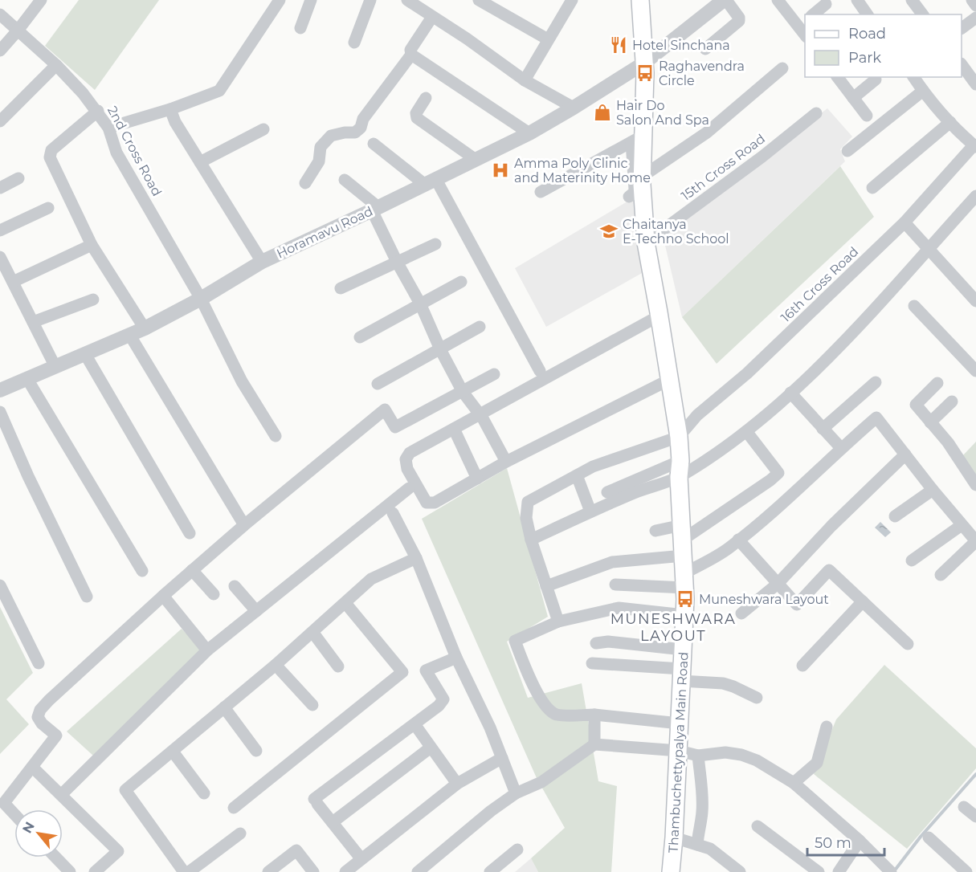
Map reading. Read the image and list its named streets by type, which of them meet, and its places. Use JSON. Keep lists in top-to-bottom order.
{
  "streets": {
    "main road": ["Thambuchettypalya Main Road"],
    "street": [
      "2nd Cross Road",
      "15th Cross Road",
      "Horamavu Road",
      "16th Cross Road"
    ]
  },
  "crossings": [
    ["2nd Cross Road", "Horamavu Road"],
    ["15th Cross Road", "Thambuchettypalya Main Road"],
    ["Horamavu Road", "Thambuchettypalya Main Road"],
    ["16th Cross Road", "Thambuchettypalya Main Road"]
  ],
  "districts": ["MUNESHWARA LAYOUT"],
  "places": {
    "restaurant": ["Hotel Sinchana"],
    "bus stop": ["Raghavendra Circle", "Muneshwara Layout"],
    "shop": ["Hair Do Salon And Spa"],
    "hospital": ["Amma Poly Clinic and Materinity Home"],
    "school or university": ["Chaitanya E-Techno School"]
  },
  "legend": ["Road", "Park"],
  "scale_bar": "50 m",
  "north": "top left"
}
